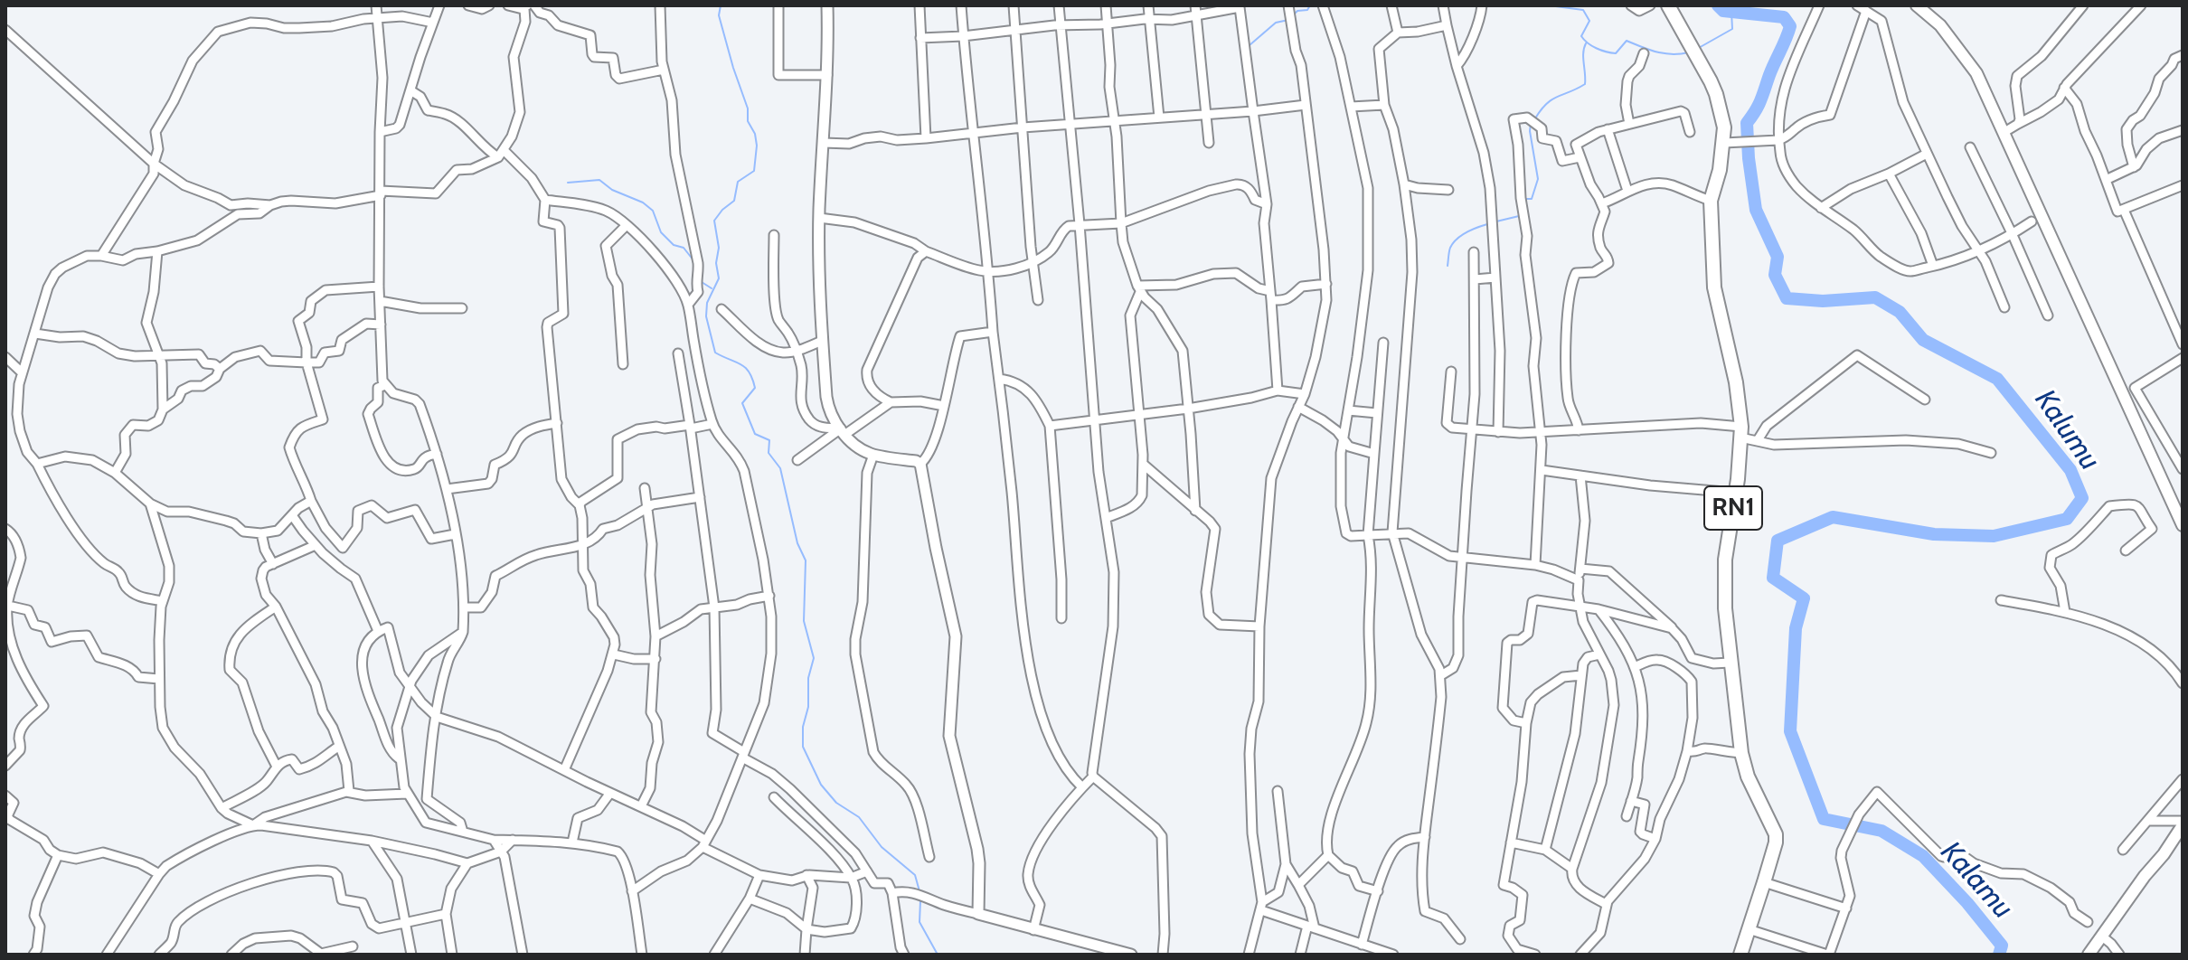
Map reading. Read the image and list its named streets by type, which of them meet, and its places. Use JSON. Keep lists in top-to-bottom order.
{
  "streets": {
    "highway": ["RN1"]
  },
  "water": ["Kalumu", "Kalamu"]
}
